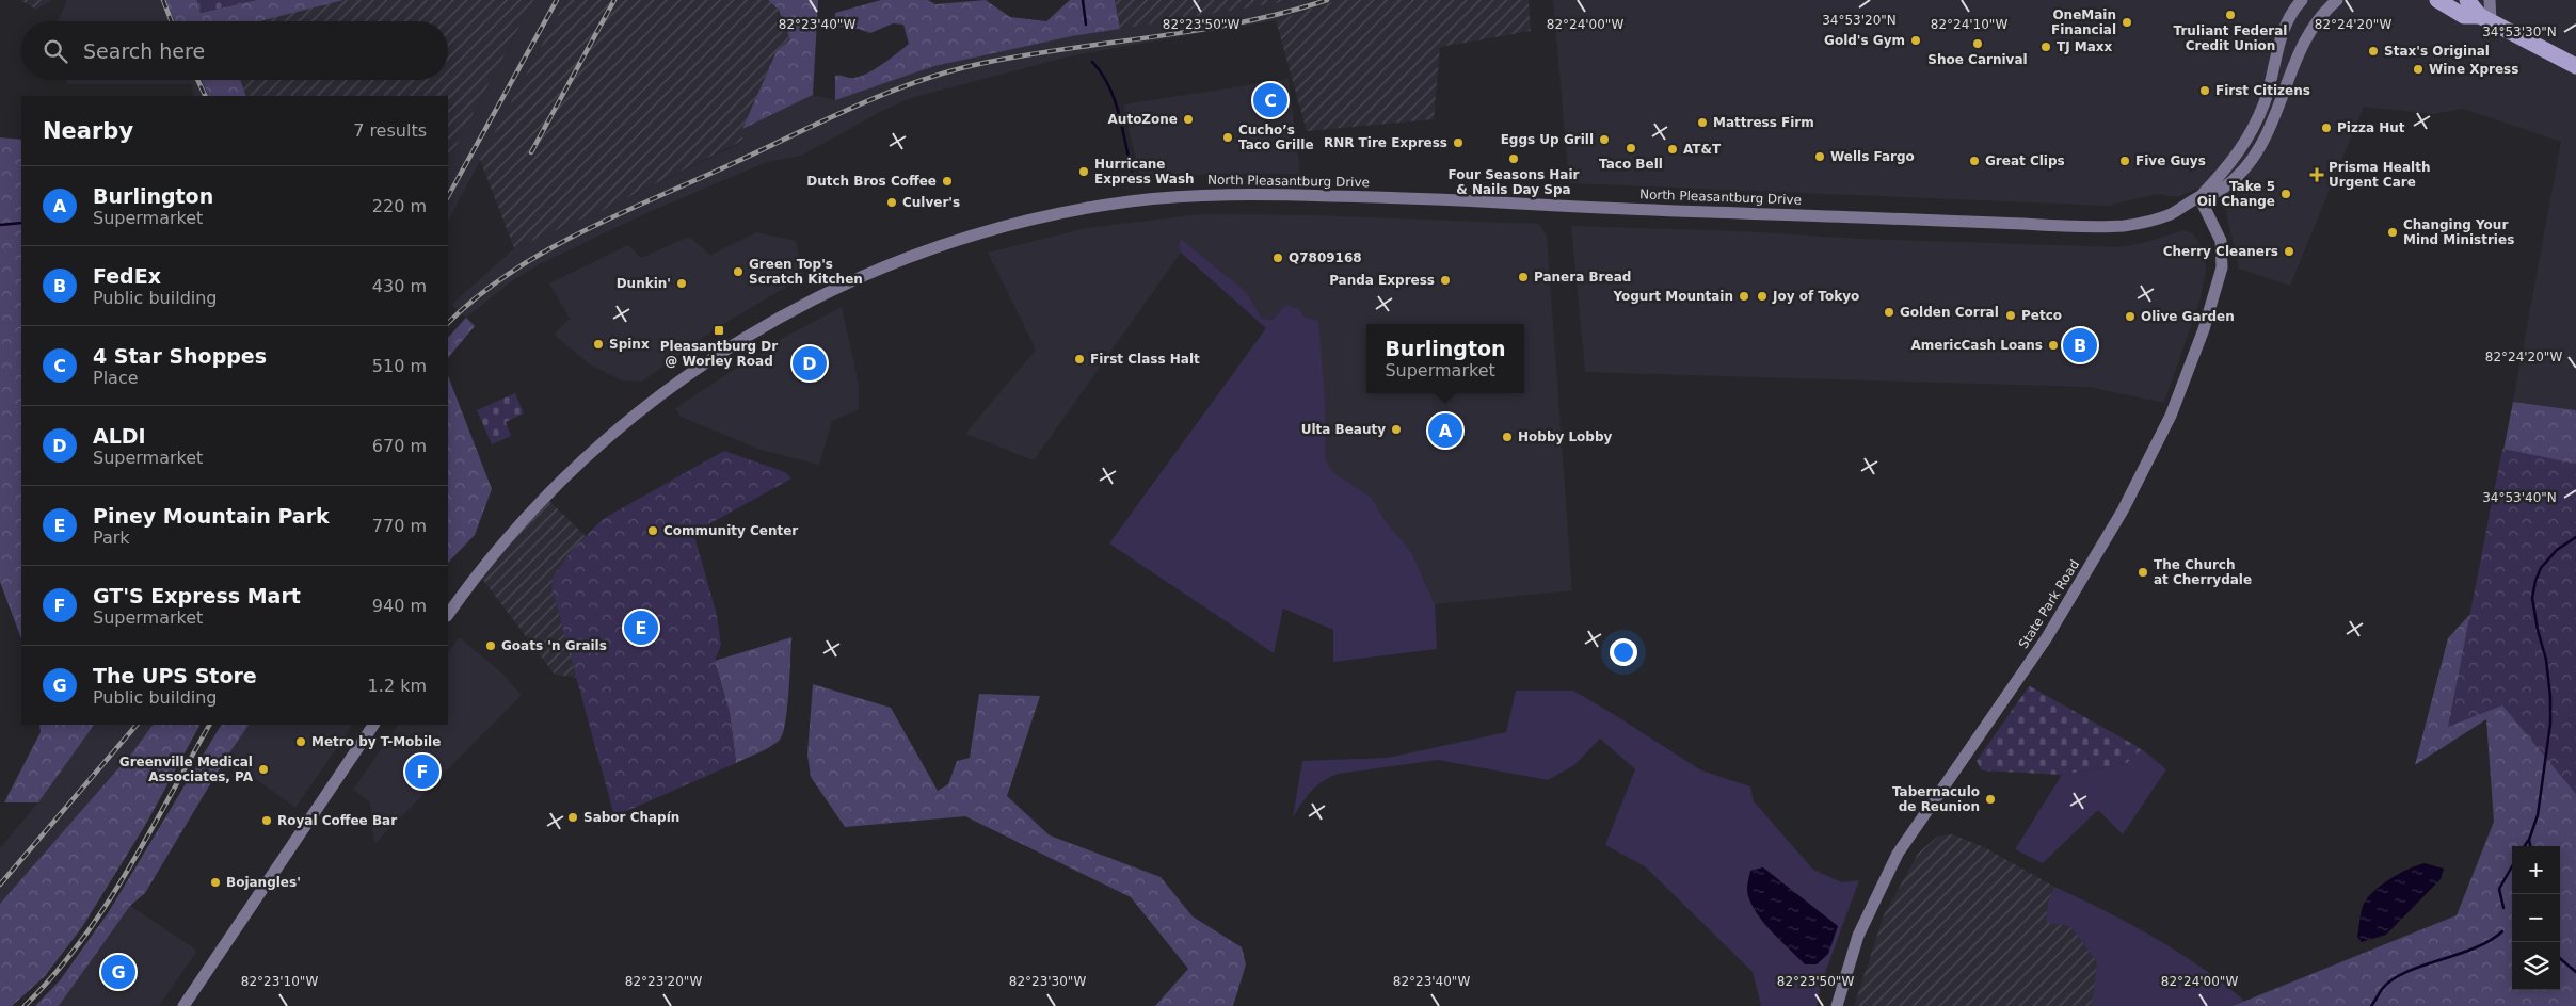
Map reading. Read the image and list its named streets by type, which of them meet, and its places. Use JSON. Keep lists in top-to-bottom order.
{
  "streets": {
    "main road": ["North Pleasantburg Drive", "State Park Road"]
  },
  "crossings": [
    ["North Pleasantburg Drive", "State Park Road"]
  ],
  "places": {
    "other": [
      "Truliant Federal Credit Union",
      "OneMain Financial",
      "Gold's Gym",
      "Shoe Carnival",
      "TJ Maxx",
      "Stax's Original",
      "Wine Xpress",
      "First Citizens",
      "AutoZone",
      "Mattress Firm",
      "Pizza Hut",
      "Cucho’s Taco Grille",
      "Eggs Up Grill",
      "RNR Tire Express",
      "Taco Bell",
      "AT&T",
      "Wells Fargo",
      "Four Seasons Hair & Nails Day Spa",
      "Great Clips",
      "Five Guys",
      "Hurricane Express Wash",
      "Dutch Bros Coffee",
      "Take 5 Oil Change",
      "Culver's",
      "Changing Your Mind Ministries",
      "Cherry Cleaners",
      "Q7809168",
      "Green Top's Scratch Kitchen",
      "Panera Bread",
      "Panda Express",
      "Dunkin'",
      "Yogurt Mountain",
      "Joy of Tokyo",
      "Golden Corral",
      "Petco",
      "Olive Garden",
      "Spinx",
      "AmericCash Loans",
      "First Class Halt",
      "Ulta Beauty",
      "Hobby Lobby",
      "Community Center",
      "The Church at Cherrydale",
      "Goats 'n Grails",
      "Metro by T-Mobile",
      "Greenville Medical Associates, PA",
      "Tabernaculo de Reunion",
      "Sabor Chapín",
      "Royal Coffee Bar",
      "Bojangles'"
    ],
    "health": ["Prisma Health Urgent Care"],
    "transit": ["Pleasantburg Dr @ Worley Road"]
  },
  "page": {
    "search": "Search here",
    "pins": [
      "C",
      "B",
      "D",
      "A",
      "E",
      "F",
      "G"
    ],
    "heading": ["Nearby", "7 results"],
    "list": [
      {
        "mark": "A",
        "name": "Burlington",
        "note": "Supermarket",
        "value": "220 m"
      },
      {
        "mark": "B",
        "name": "FedEx",
        "note": "Public building",
        "value": "430 m"
      },
      {
        "mark": "C",
        "name": "4 Star Shoppes",
        "note": "Place",
        "value": "510 m"
      },
      {
        "mark": "D",
        "name": "ALDI",
        "note": "Supermarket",
        "value": "670 m"
      },
      {
        "mark": "E",
        "name": "Piney Mountain Park",
        "note": "Park",
        "value": "770 m"
      },
      {
        "mark": "F",
        "name": "GT'S Express Mart",
        "note": "Supermarket",
        "value": "940 m"
      },
      {
        "mark": "G",
        "name": "The UPS Store",
        "note": "Public building",
        "value": "1.2 km"
      }
    ],
    "popup": ["Burlington", "Supermarket"],
    "map_buttons": ["+", "−"]
  },
  "coordinates": [
    "34°53'20\"N",
    "82°24'20\"W",
    "82°23'40\"W",
    "82°23'50\"W",
    "82°24'00\"W",
    "82°24'10\"W",
    "34°53'30\"N",
    "34°53'40\"N",
    "82°23'10\"W",
    "82°23'20\"W",
    "82°23'30\"W"
  ]
}
